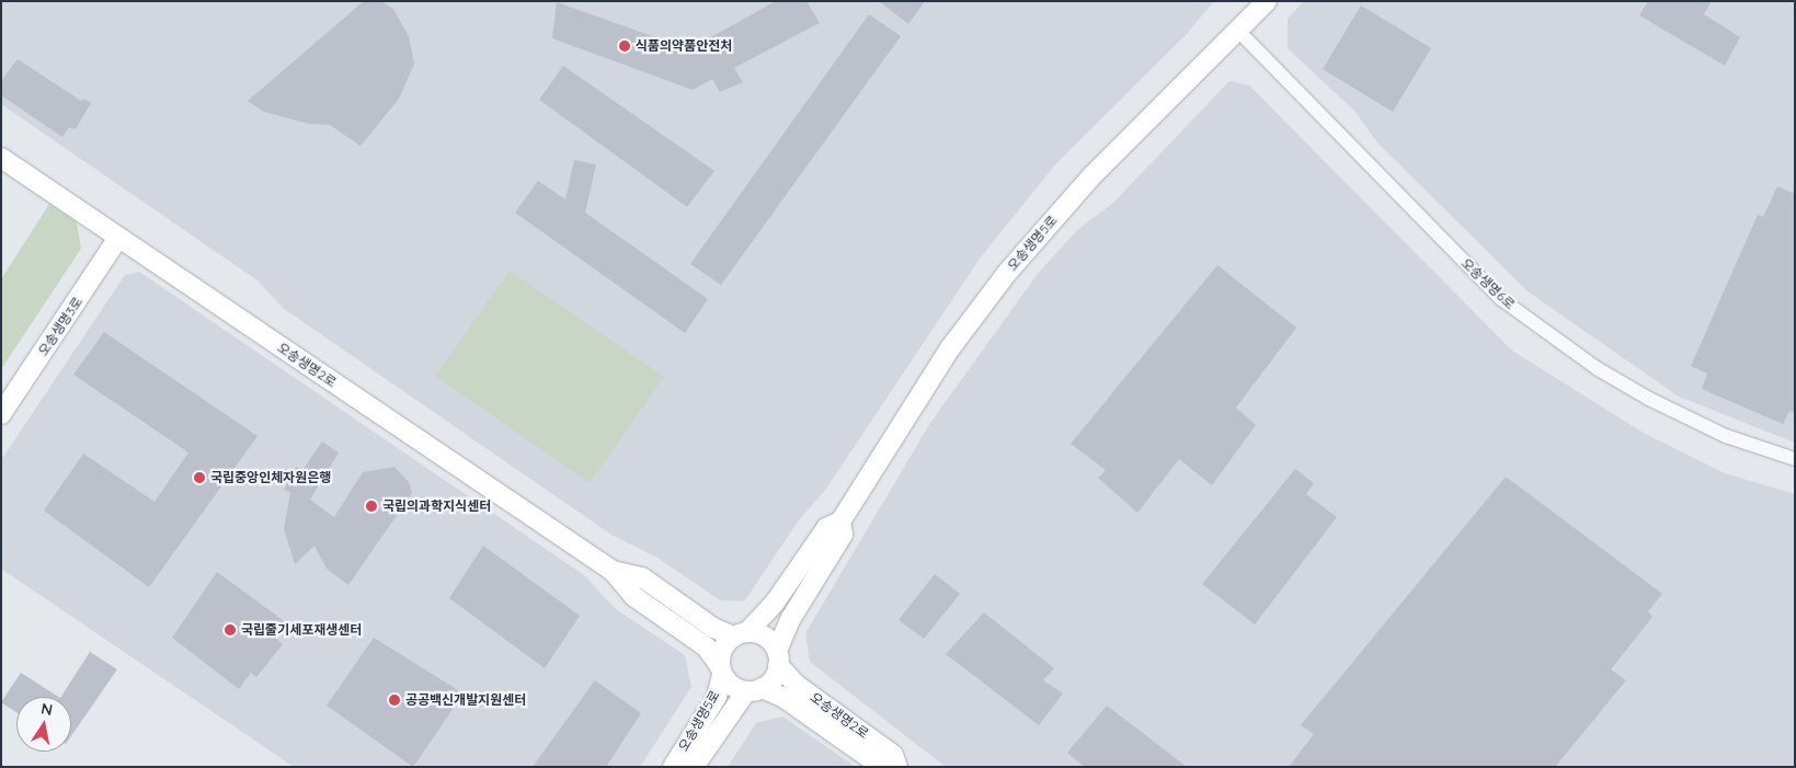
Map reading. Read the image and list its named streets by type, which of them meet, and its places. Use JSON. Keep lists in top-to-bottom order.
{
  "streets": {
    "street": [
      "오송생명5로",
      "오송생명6로",
      "오송생명3로",
      "오송생명2로"
    ]
  },
  "crossings": [
    ["오송생명5로", "오송생명6로"],
    ["오송생명5로", "오송생명2로"],
    ["오송생명3로", "오송생명2로"]
  ],
  "places": [
    "식품의약품안전처",
    "국립중앙인체자원은행",
    "국립의과학지식센터",
    "국립줄기세포재생센터",
    "공공백신개발지원센터"
  ],
  "north": "top"
}
